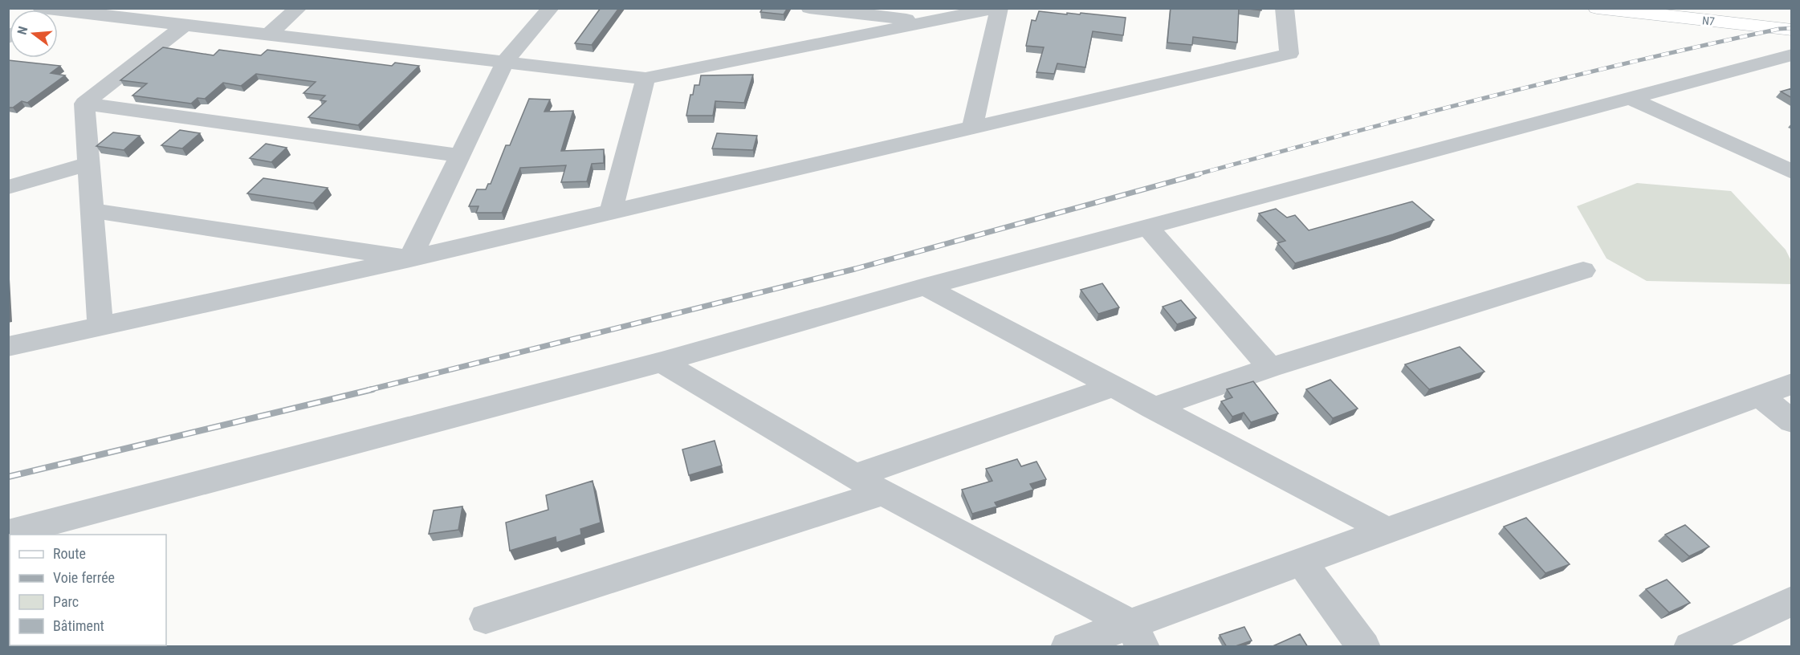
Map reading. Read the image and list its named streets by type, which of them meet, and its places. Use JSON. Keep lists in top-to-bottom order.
{
  "streets": {
    "main road": ["N7"]
  },
  "legend": [
    "Route",
    "Voie ferrée",
    "Parc",
    "Bâtiment"
  ],
  "north": "left"
}
